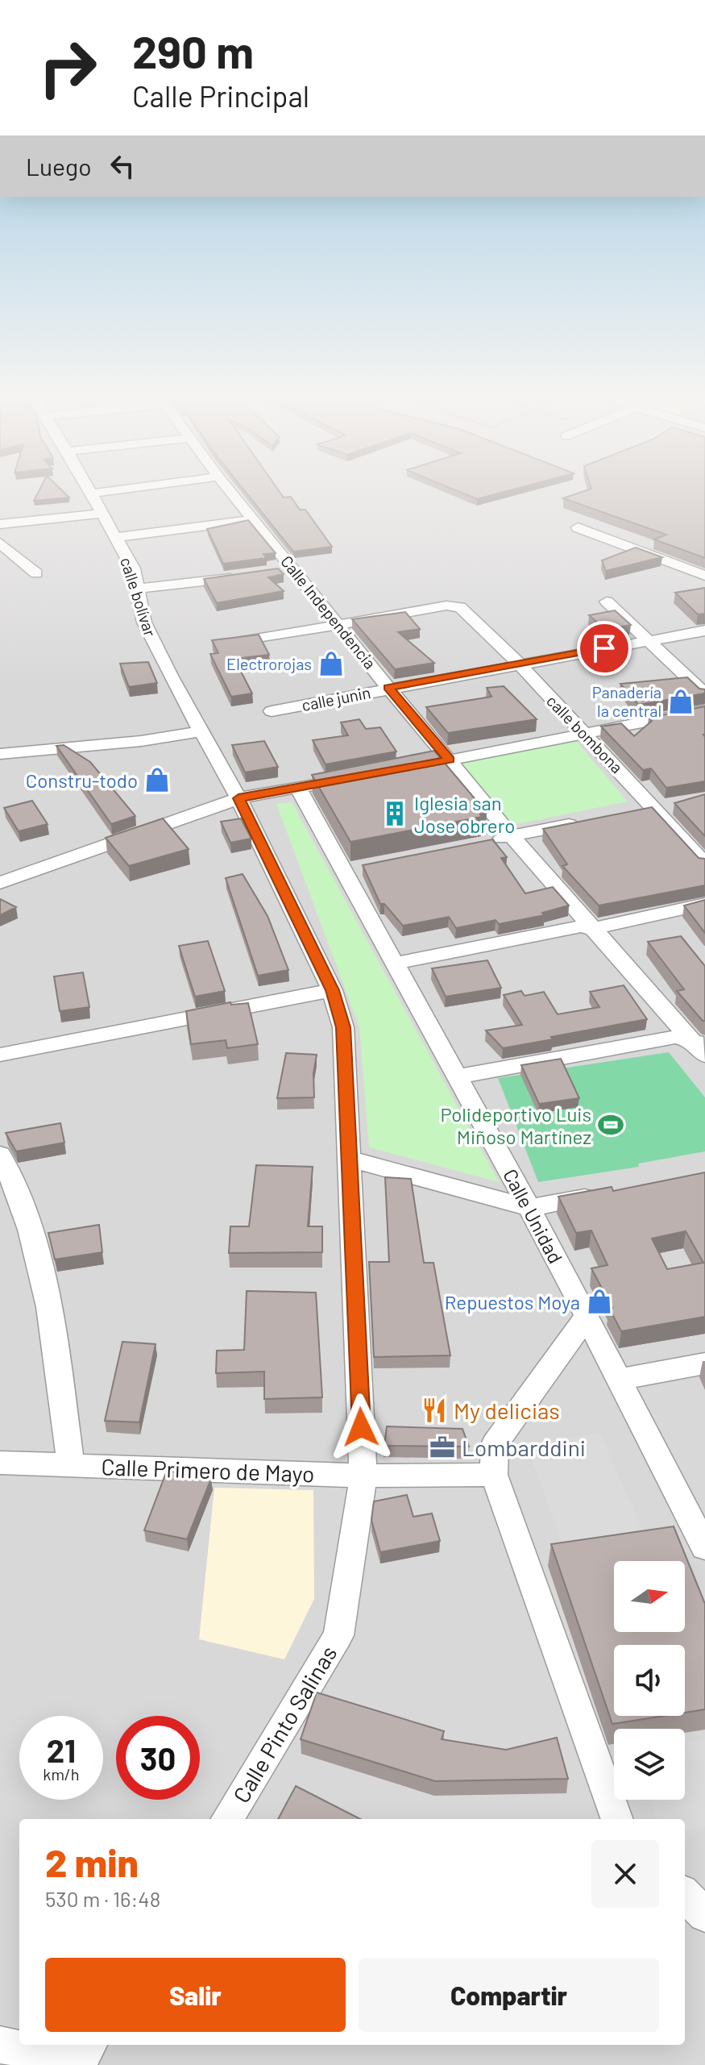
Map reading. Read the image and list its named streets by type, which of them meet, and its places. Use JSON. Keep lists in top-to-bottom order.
{
  "streets": {
    "street": [
      "calle bolívar",
      "Calle Independencia",
      "calle junin",
      "calle bombona",
      "Calle Unidad",
      "Calle Primero de Mayo",
      "Calle Pinto Salinas"
    ]
  },
  "crossings": [
    ["calle bolívar", "Calle Pinto Salinas"],
    ["Calle Independencia", "calle junin"],
    ["Calle Independencia", "calle bombona"],
    ["calle junin", "calle bombona"],
    ["Calle Primero de Mayo", "Calle Pinto Salinas"]
  ],
  "places": {
    "shop": [
      "Electrorojas",
      "Panadería la central",
      "Constru-todo",
      "Repuestos Moya"
    ],
    "building": ["Iglesia san Jose obrero"],
    "sports": ["Polideportivo Luis Miñoso Martínez"],
    "restaurant": ["My delicias"],
    "office": ["Lombarddini"]
  },
  "north": "right",
  "page": {
    "turn": ["290 m", "Calle Principal"],
    "then": "Luego",
    "speed": "21 km/h",
    "limit": "30",
    "heading": ["2 min", "530 m · 16:48"],
    "buttons": ["Salir", "Compartir"]
  }
}
